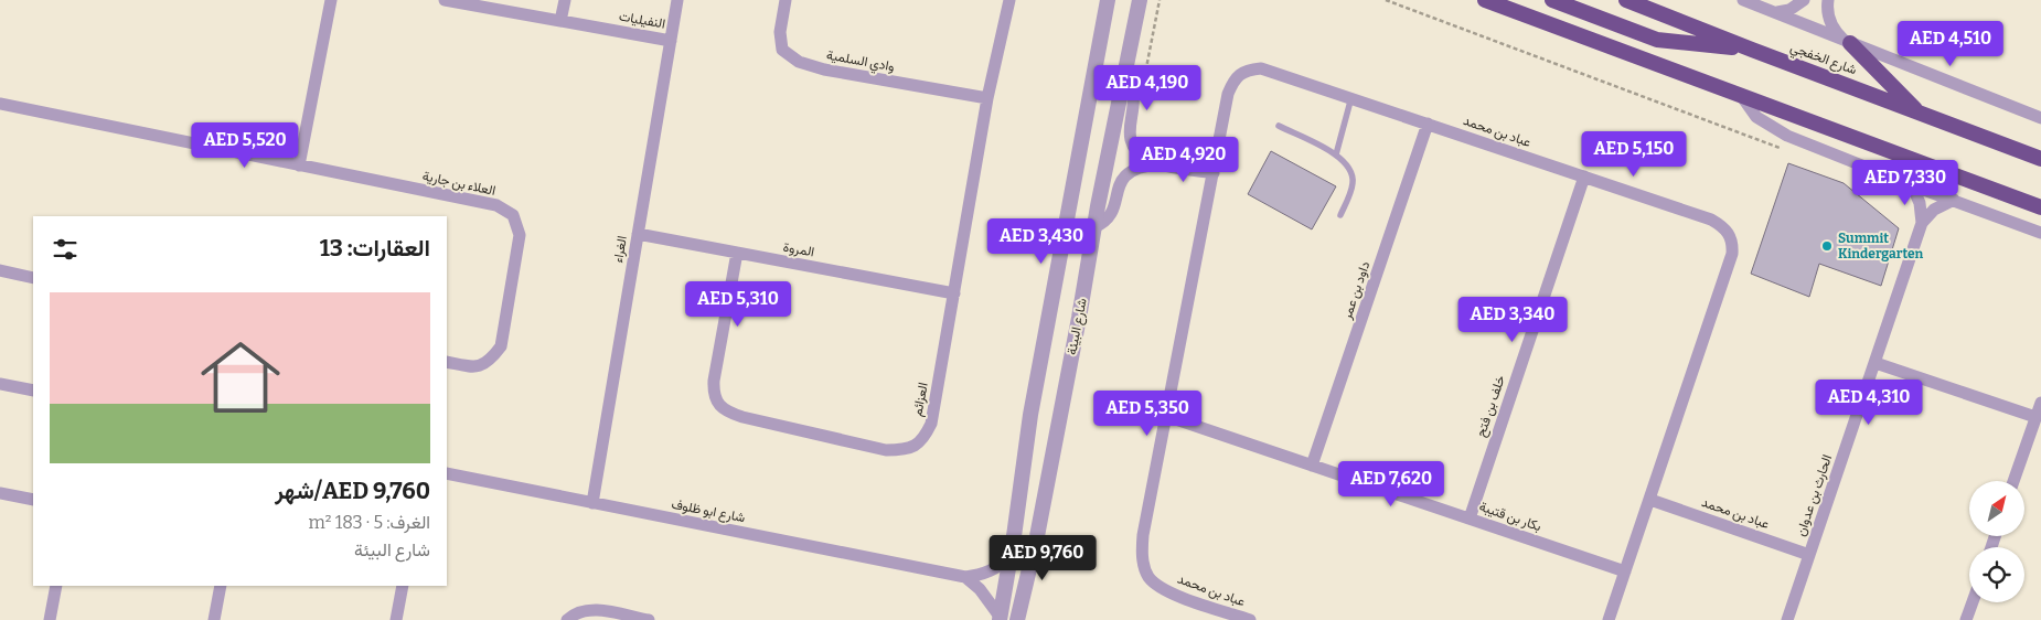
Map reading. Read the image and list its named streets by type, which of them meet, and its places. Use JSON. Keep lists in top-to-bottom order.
{
  "streets": {
    "highway": ["شارع الخفجي"],
    "street": [
      "النفيليات",
      "وادي السلمية",
      "عباد بن محمد",
      "العلاء بن جارية",
      "الغراء",
      "المروة",
      "داود بن عمر",
      "شارع البيئة",
      "العزائم",
      "خلف بن فتح",
      "الحارث بن عدوان",
      "شارع ابو ظلوف",
      "بكار بن قتيبة"
    ]
  },
  "crossings": [
    ["النفيليات", "الغراء"],
    ["وادي السلمية", "العزائم"],
    ["عباد بن محمد", "داود بن عمر"],
    ["عباد بن محمد", "خلف بن فتح"],
    ["عباد بن محمد", "الحارث بن عدوان"],
    ["عباد بن محمد", "بكار بن قتيبة"],
    ["الغراء", "المروة"],
    ["الغراء", "شارع ابو ظلوف"],
    ["المروة", "العزائم"],
    ["داود بن عمر", "بكار بن قتيبة"],
    ["خلف بن فتح", "بكار بن قتيبة"]
  ],
  "places": ["Summit Kindergarten"],
  "north": "top right",
  "page": {
    "price": [
      "AED 4,510",
      "AED 4,190",
      "AED 5,520",
      "AED 5,150",
      "AED 4,920",
      "AED 7,330",
      "AED 3,430",
      "AED 5,310",
      "AED 3,340",
      "AED 4,310",
      "AED 5,350",
      "AED 7,620",
      "AED 9,760"
    ],
    "heading": "العقارات: 13",
    "list": [
      {
        "name": "AED 9,760/شهر",
        "note": "الغرف: 5 · 183 m² · شارع البيئة"
      }
    ]
  }
}
